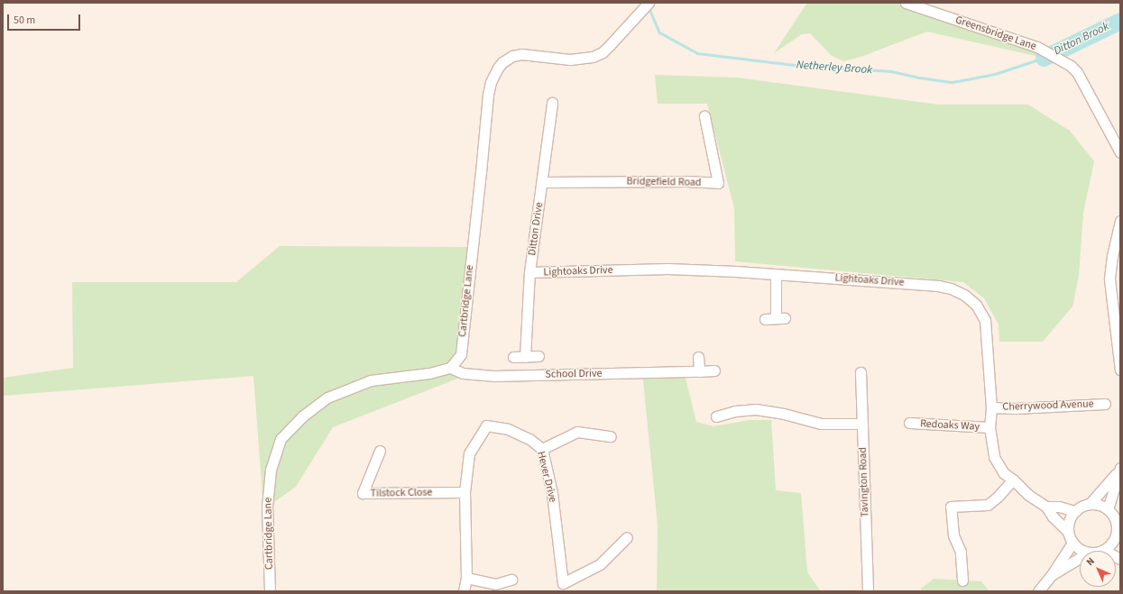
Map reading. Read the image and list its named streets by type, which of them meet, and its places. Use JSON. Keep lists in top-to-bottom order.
{
  "streets": {
    "street": [
      "Greensbridge Lane",
      "Bridgefield Road",
      "Ditton Drive",
      "Lightoaks Drive",
      "Cartbridge Lane",
      "School Drive",
      "Cherrywood Avenue",
      "Redoaks Way",
      "Hever Drive",
      "Tavington Road",
      "Tilstock Close"
    ]
  },
  "crossings": [
    ["Bridgefield Road", "Ditton Drive"],
    ["Ditton Drive", "Lightoaks Drive"],
    ["Lightoaks Drive", "Cherrywood Avenue"],
    ["Lightoaks Drive", "Redoaks Way"],
    ["Cartbridge Lane", "School Drive"],
    ["Hever Drive", "Tilstock Close"]
  ],
  "water": ["Ditton Brook", "Netherley Brook"],
  "scale_bar": "50 m",
  "north": "top left"
}
